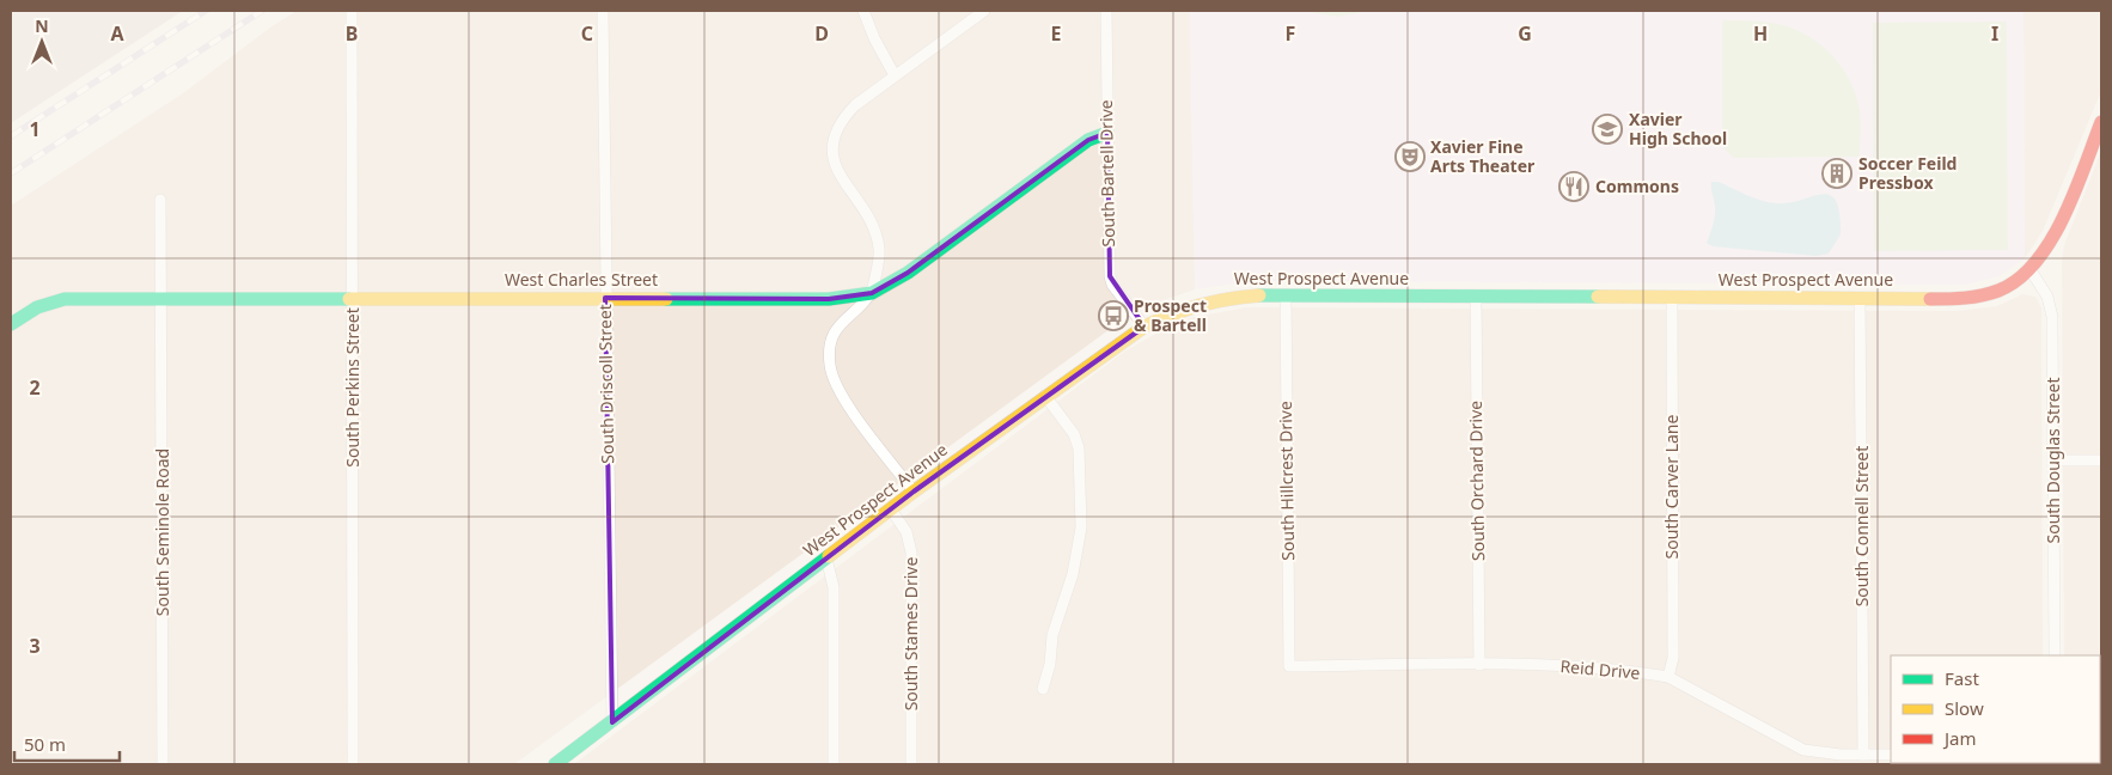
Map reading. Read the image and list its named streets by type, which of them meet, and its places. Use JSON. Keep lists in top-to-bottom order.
{
  "streets": {
    "main road": ["West Prospect Avenue", "West Charles Street"],
    "street": [
      "South Bartell Drive",
      "South Driscoll Street",
      "South Perkins Street",
      "South Douglas Street",
      "South Hillcrest Drive",
      "South Orchard Drive",
      "South Carver Lane",
      "South Connell Street",
      "South Seminole Road",
      "South Stames Drive",
      "Reid Drive"
    ]
  },
  "crossings": [
    ["South Bartell Drive", "West Prospect Avenue"],
    ["South Bartell Drive", "West Charles Street"],
    ["West Prospect Avenue", "South Driscoll Street"],
    ["West Prospect Avenue", "South Douglas Street"],
    ["West Prospect Avenue", "South Hillcrest Drive"],
    ["West Prospect Avenue", "South Orchard Drive"],
    ["West Prospect Avenue", "South Carver Lane"],
    ["West Prospect Avenue", "South Connell Street"],
    ["West Prospect Avenue", "South Stames Drive"],
    ["West Charles Street", "South Driscoll Street"],
    ["West Charles Street", "South Perkins Street"],
    ["West Charles Street", "South Seminole Road"],
    ["South Hillcrest Drive", "Reid Drive"],
    ["South Orchard Drive", "Reid Drive"],
    ["South Carver Lane", "Reid Drive"],
    ["South Connell Street", "Reid Drive"]
  ],
  "places": {
    "school or university": ["Xavier High School"],
    "theatre": ["Xavier Fine Arts Theater"],
    "building": ["Soccer Feild Pressbox"],
    "restaurant": ["Commons"],
    "bus stop": ["Prospect & Bartell"]
  },
  "legend": ["Fast", "Slow", "Jam"],
  "scale_bar": "50 m",
  "north": "top",
  "grid": {
    "columns": [
      "A",
      "B",
      "C",
      "D",
      "E",
      "F",
      "G",
      "H",
      "I"
    ],
    "rows": ["1", "2", "3"]
  }
}
